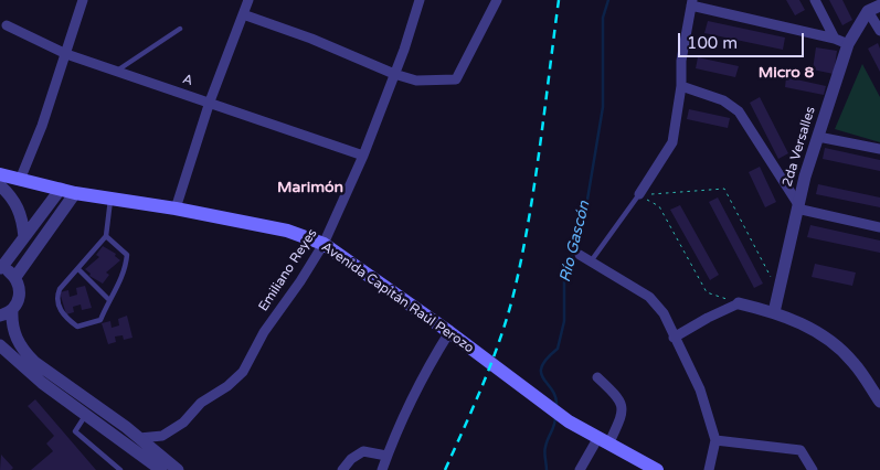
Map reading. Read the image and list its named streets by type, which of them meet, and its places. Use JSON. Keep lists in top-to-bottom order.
{
  "streets": {
    "main road": ["Avenida Capitán Raúl Perozo"],
    "street": ["A", "2da Versalles", "Emiliano Reyes"]
  },
  "crossings": [
    ["A", "Emiliano Reyes"],
    ["Emiliano Reyes", "Avenida Capitán Raúl Perozo"]
  ],
  "districts": ["Micro 8", "Marimón"],
  "water": ["Río Gascón"],
  "scale_bar": "100 m"
}
